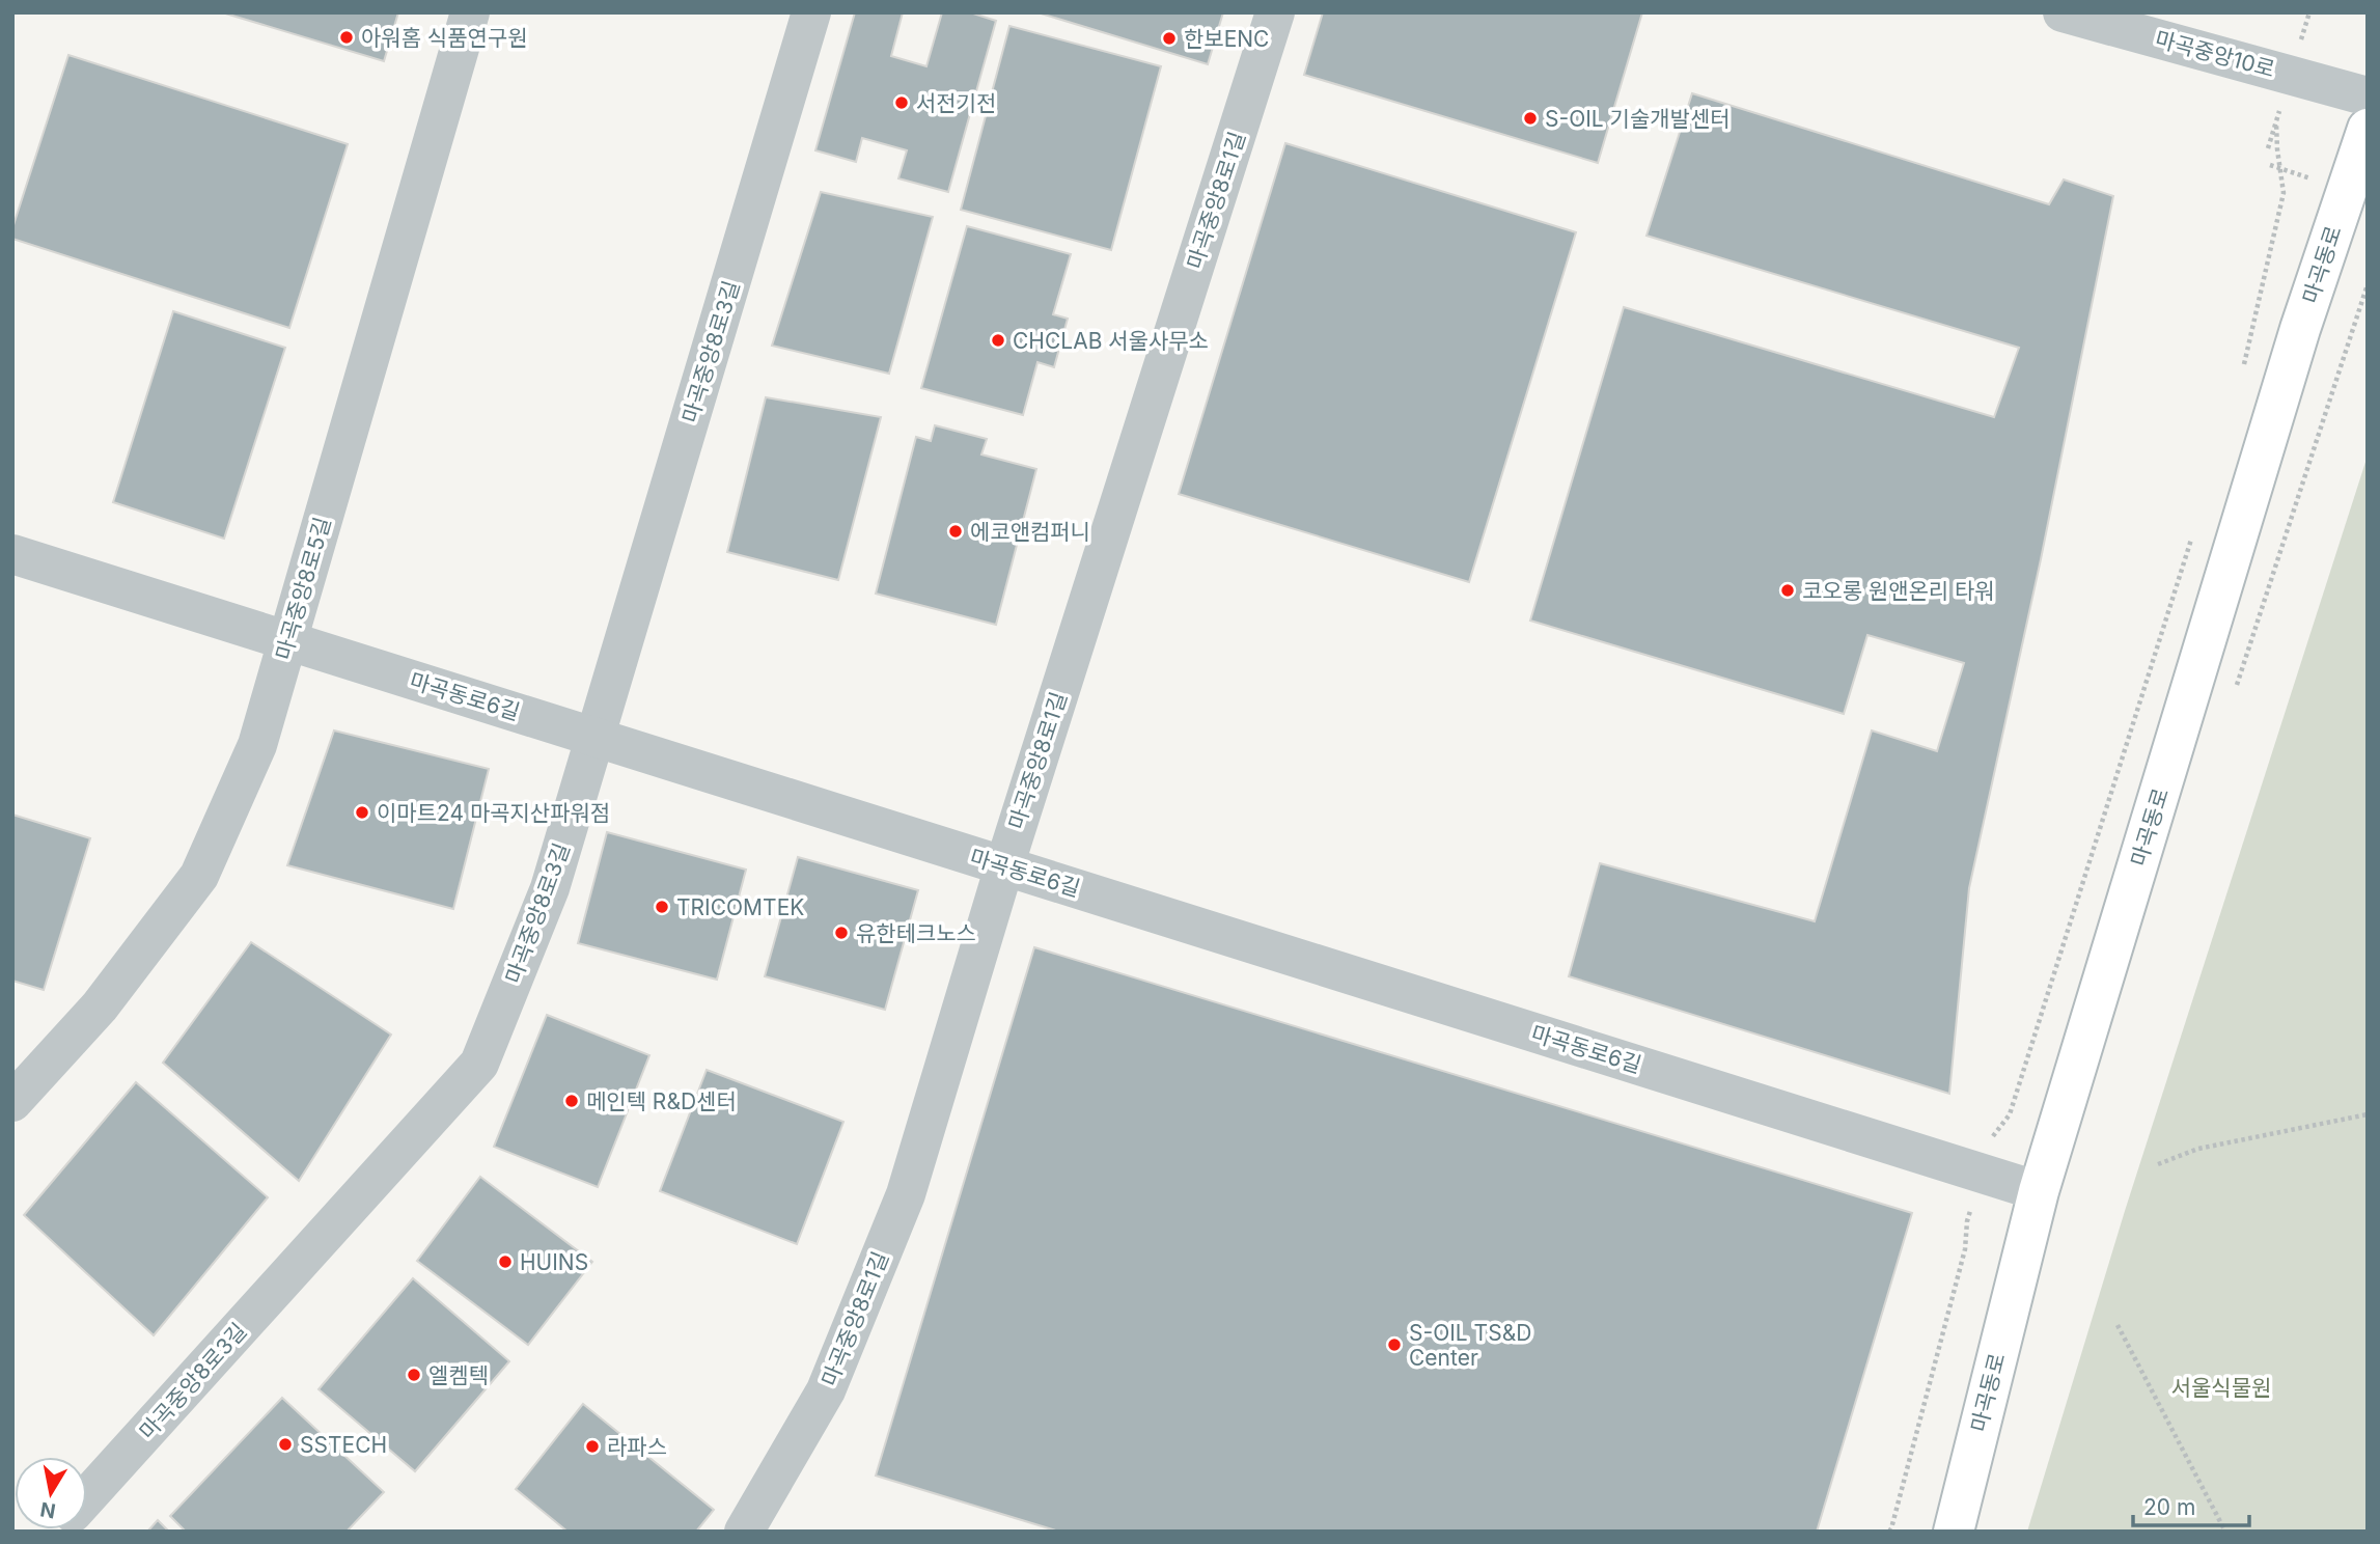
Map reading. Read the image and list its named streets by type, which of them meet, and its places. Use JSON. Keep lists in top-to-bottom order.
{
  "streets": {
    "main road": ["마곡동로"],
    "street": [
      "마곡중앙10로",
      "마곡중앙8로1길",
      "마곡중앙8로3길",
      "마곡중앙8로5길",
      "마곡동로6길"
    ]
  },
  "crossings": [
    ["마곡중앙8로1길", "마곡동로6길"],
    ["마곡동로", "마곡동로6길"],
    ["마곡중앙8로3길", "마곡동로6길"],
    ["마곡중앙8로5길", "마곡동로6길"]
  ],
  "parks": ["서울식물원"],
  "places": [
    "아워홈 식품연구원",
    "한보ENC",
    "서전기전",
    "S-OIL 기술개발센터",
    "CHCLAB 서울사무소",
    "에코앤컴퍼니",
    "코오롱 원앤온리 타워",
    "이마트24 마곡지산파워점",
    "TRICOMTEK",
    "유한테크노스",
    "메인텍 R&D센터",
    "HUINS",
    "S-OIL TS&D Center",
    "엘켐텍",
    "SSTECH",
    "라파스"
  ],
  "scale_bar": "20 m",
  "north": "bottom"
}
